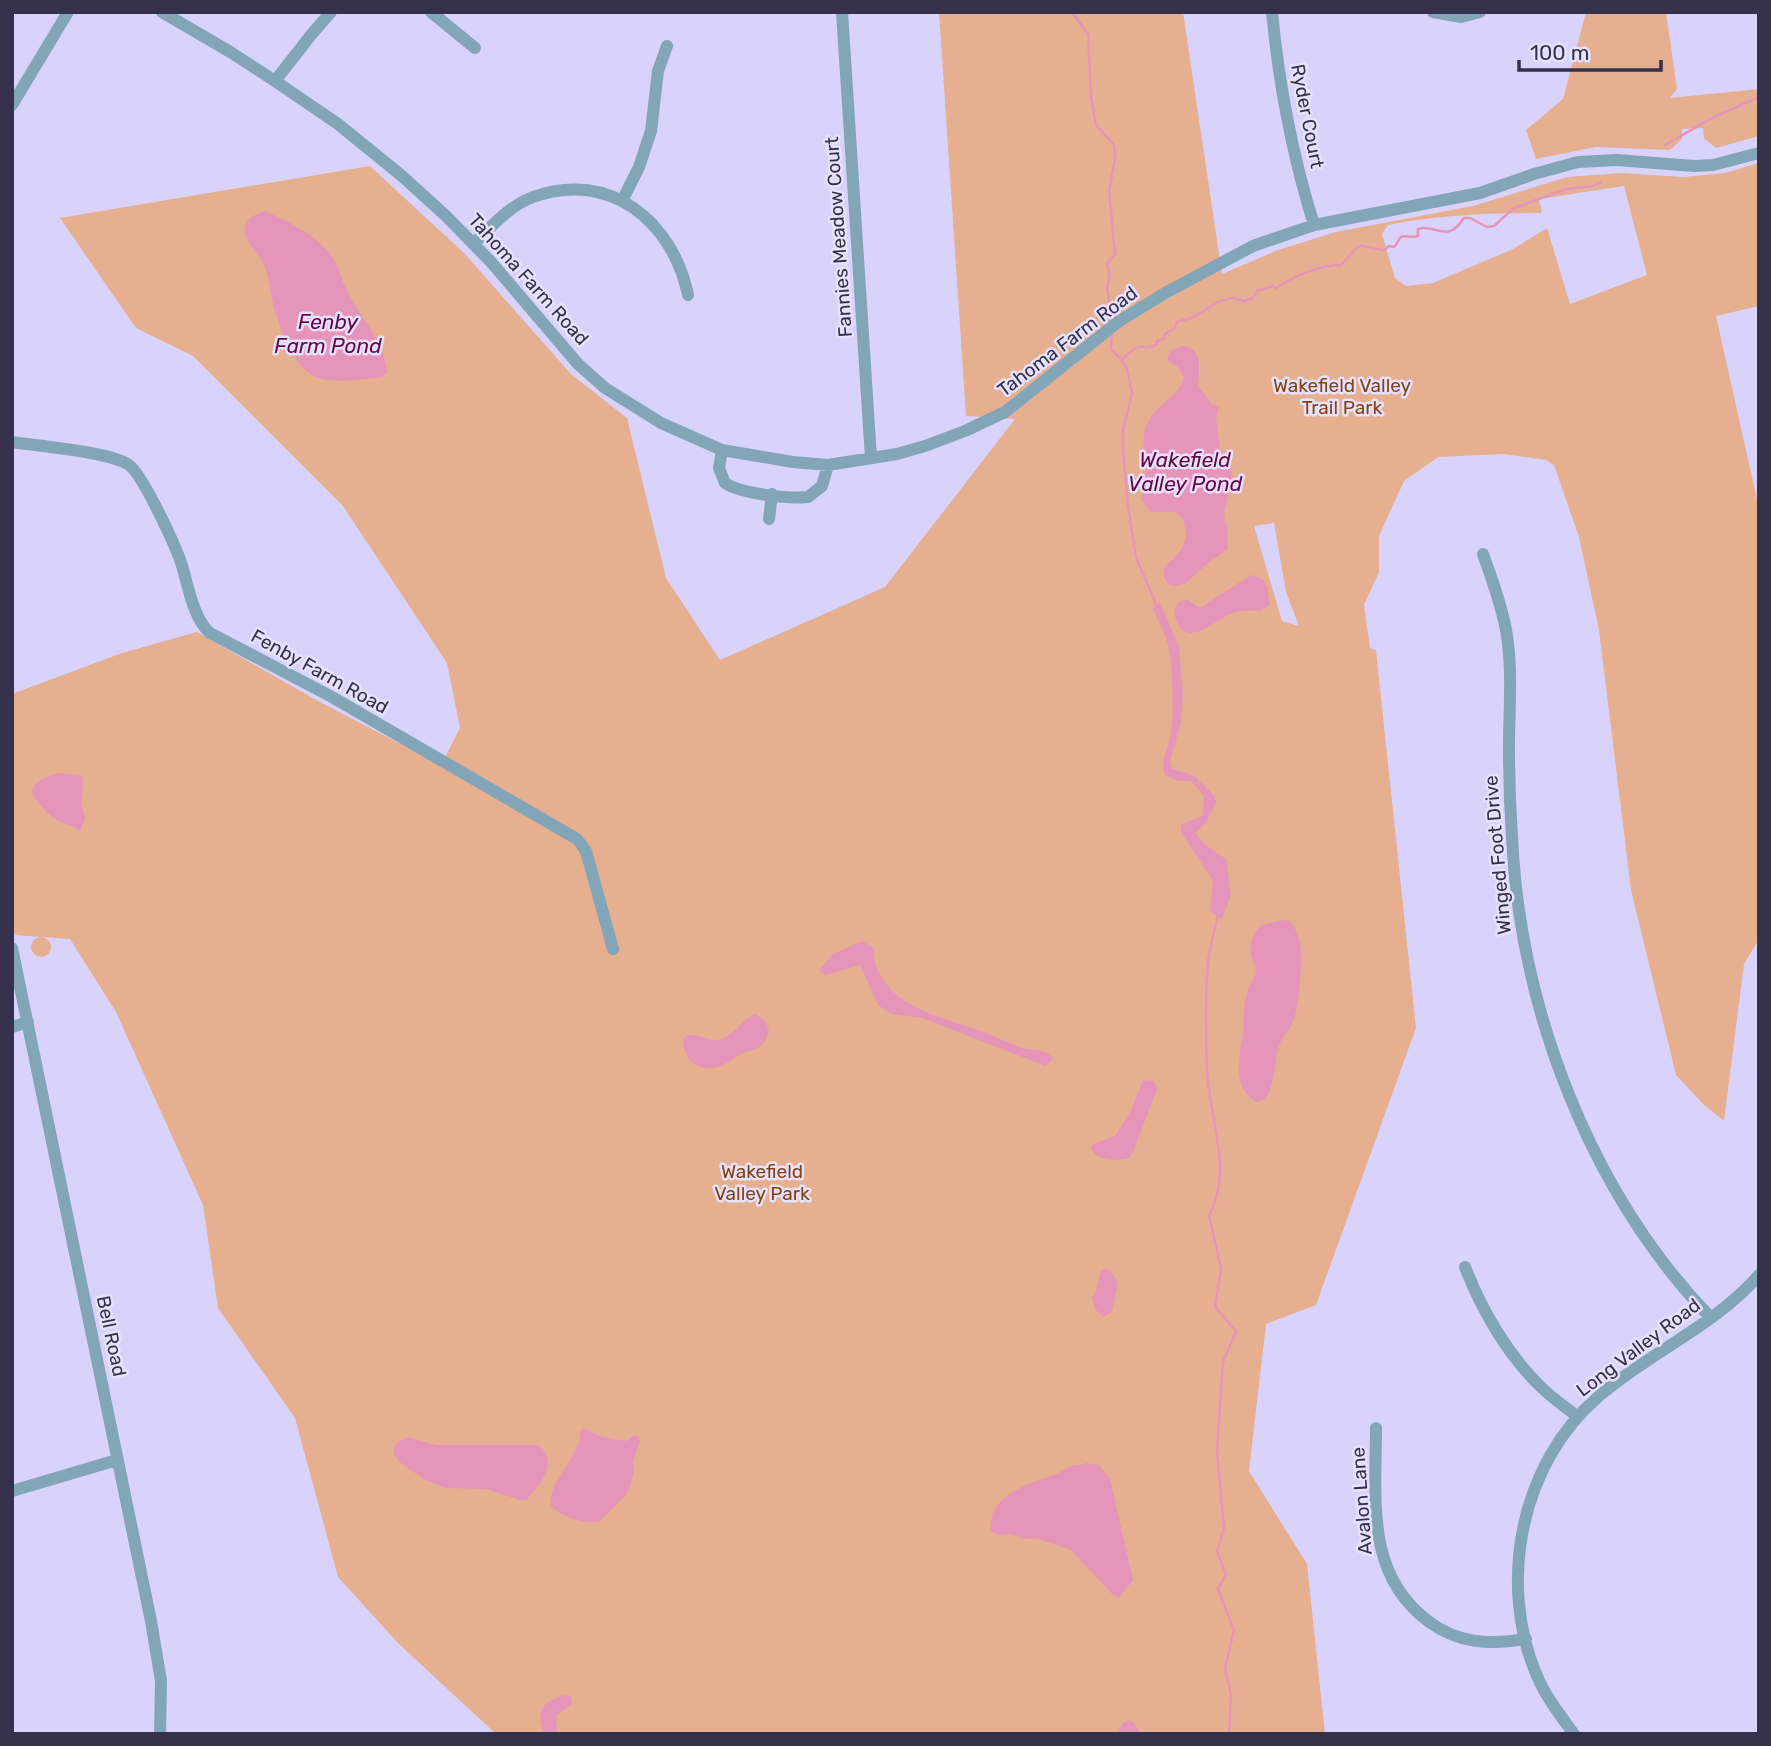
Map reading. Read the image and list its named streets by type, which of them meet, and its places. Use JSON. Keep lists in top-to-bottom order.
{
  "streets": {
    "street": [
      "Ryder Court",
      "Fannies Meadow Court",
      "Tahoma Farm Road",
      "Fenby Farm Road",
      "Winged Foot Drive",
      "Bell Road",
      "Long Valley Road",
      "Avalon Lane"
    ]
  },
  "crossings": [
    ["Ryder Court", "Tahoma Farm Road"],
    ["Fannies Meadow Court", "Tahoma Farm Road"],
    ["Winged Foot Drive", "Long Valley Road"],
    ["Long Valley Road", "Avalon Lane"]
  ],
  "water": ["Fenby Farm Pond", "Wakefield Valley Pond"],
  "parks": ["Wakefield Valley Trail Park", "Wakefield Valley Park"],
  "scale_bar": "100 m"
}
